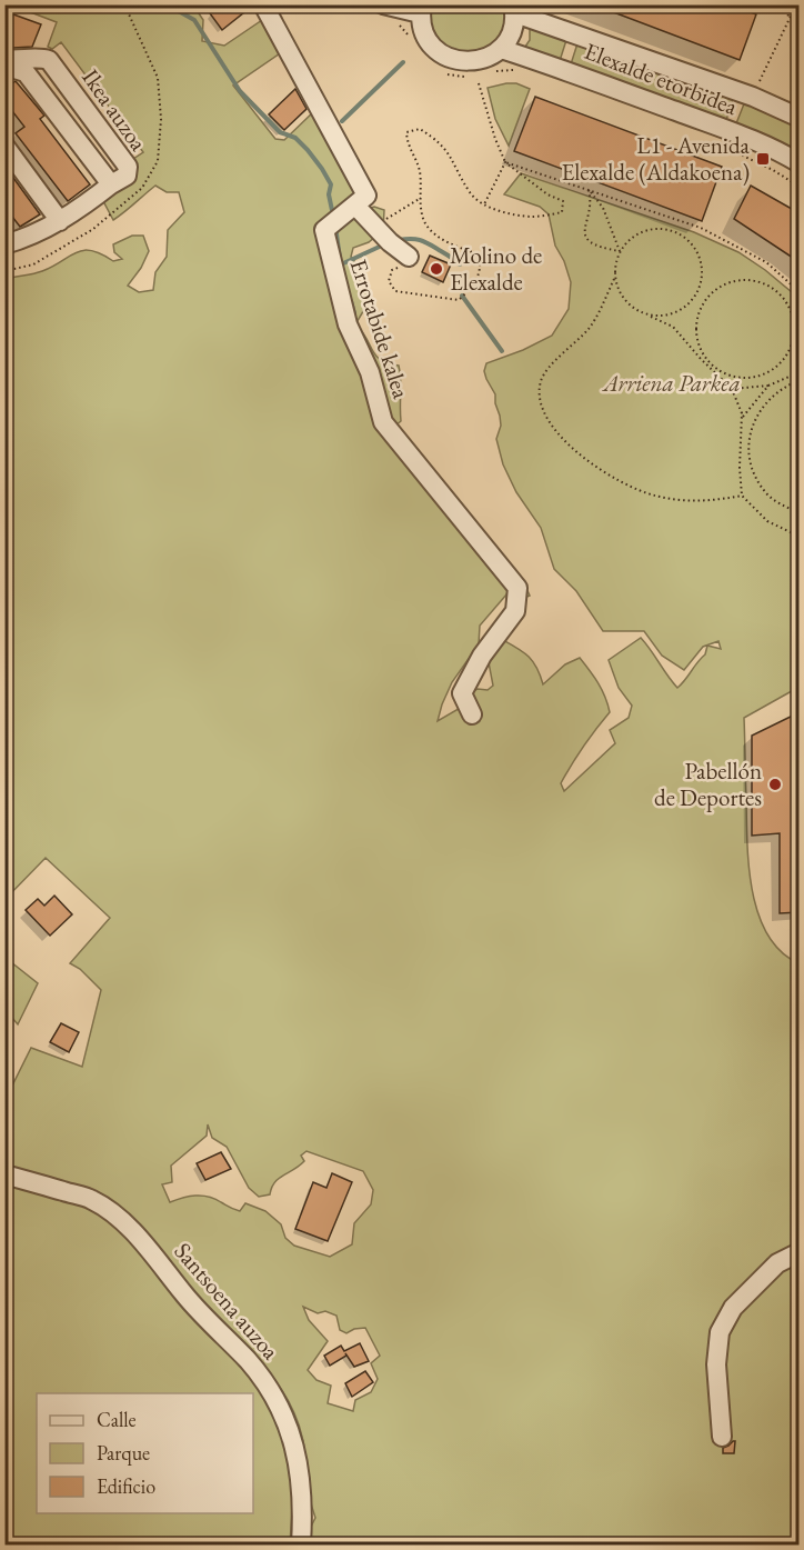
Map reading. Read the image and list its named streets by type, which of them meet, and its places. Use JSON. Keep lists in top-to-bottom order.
{
  "streets": {
    "street": [
      "Elexalde etorbidea",
      "Ikea auzoa",
      "Errotabide kalea",
      "Santsoena auzoa"
    ]
  },
  "parks": ["Arriena Parkea"],
  "places": {
    "transit": ["L1 - Avenida Elexalde (Aldakoena)"],
    "other": ["Molino de Elexalde", "Pabellón de Deportes"]
  },
  "legend": ["Calle", "Parque", "Edificio"]
}
